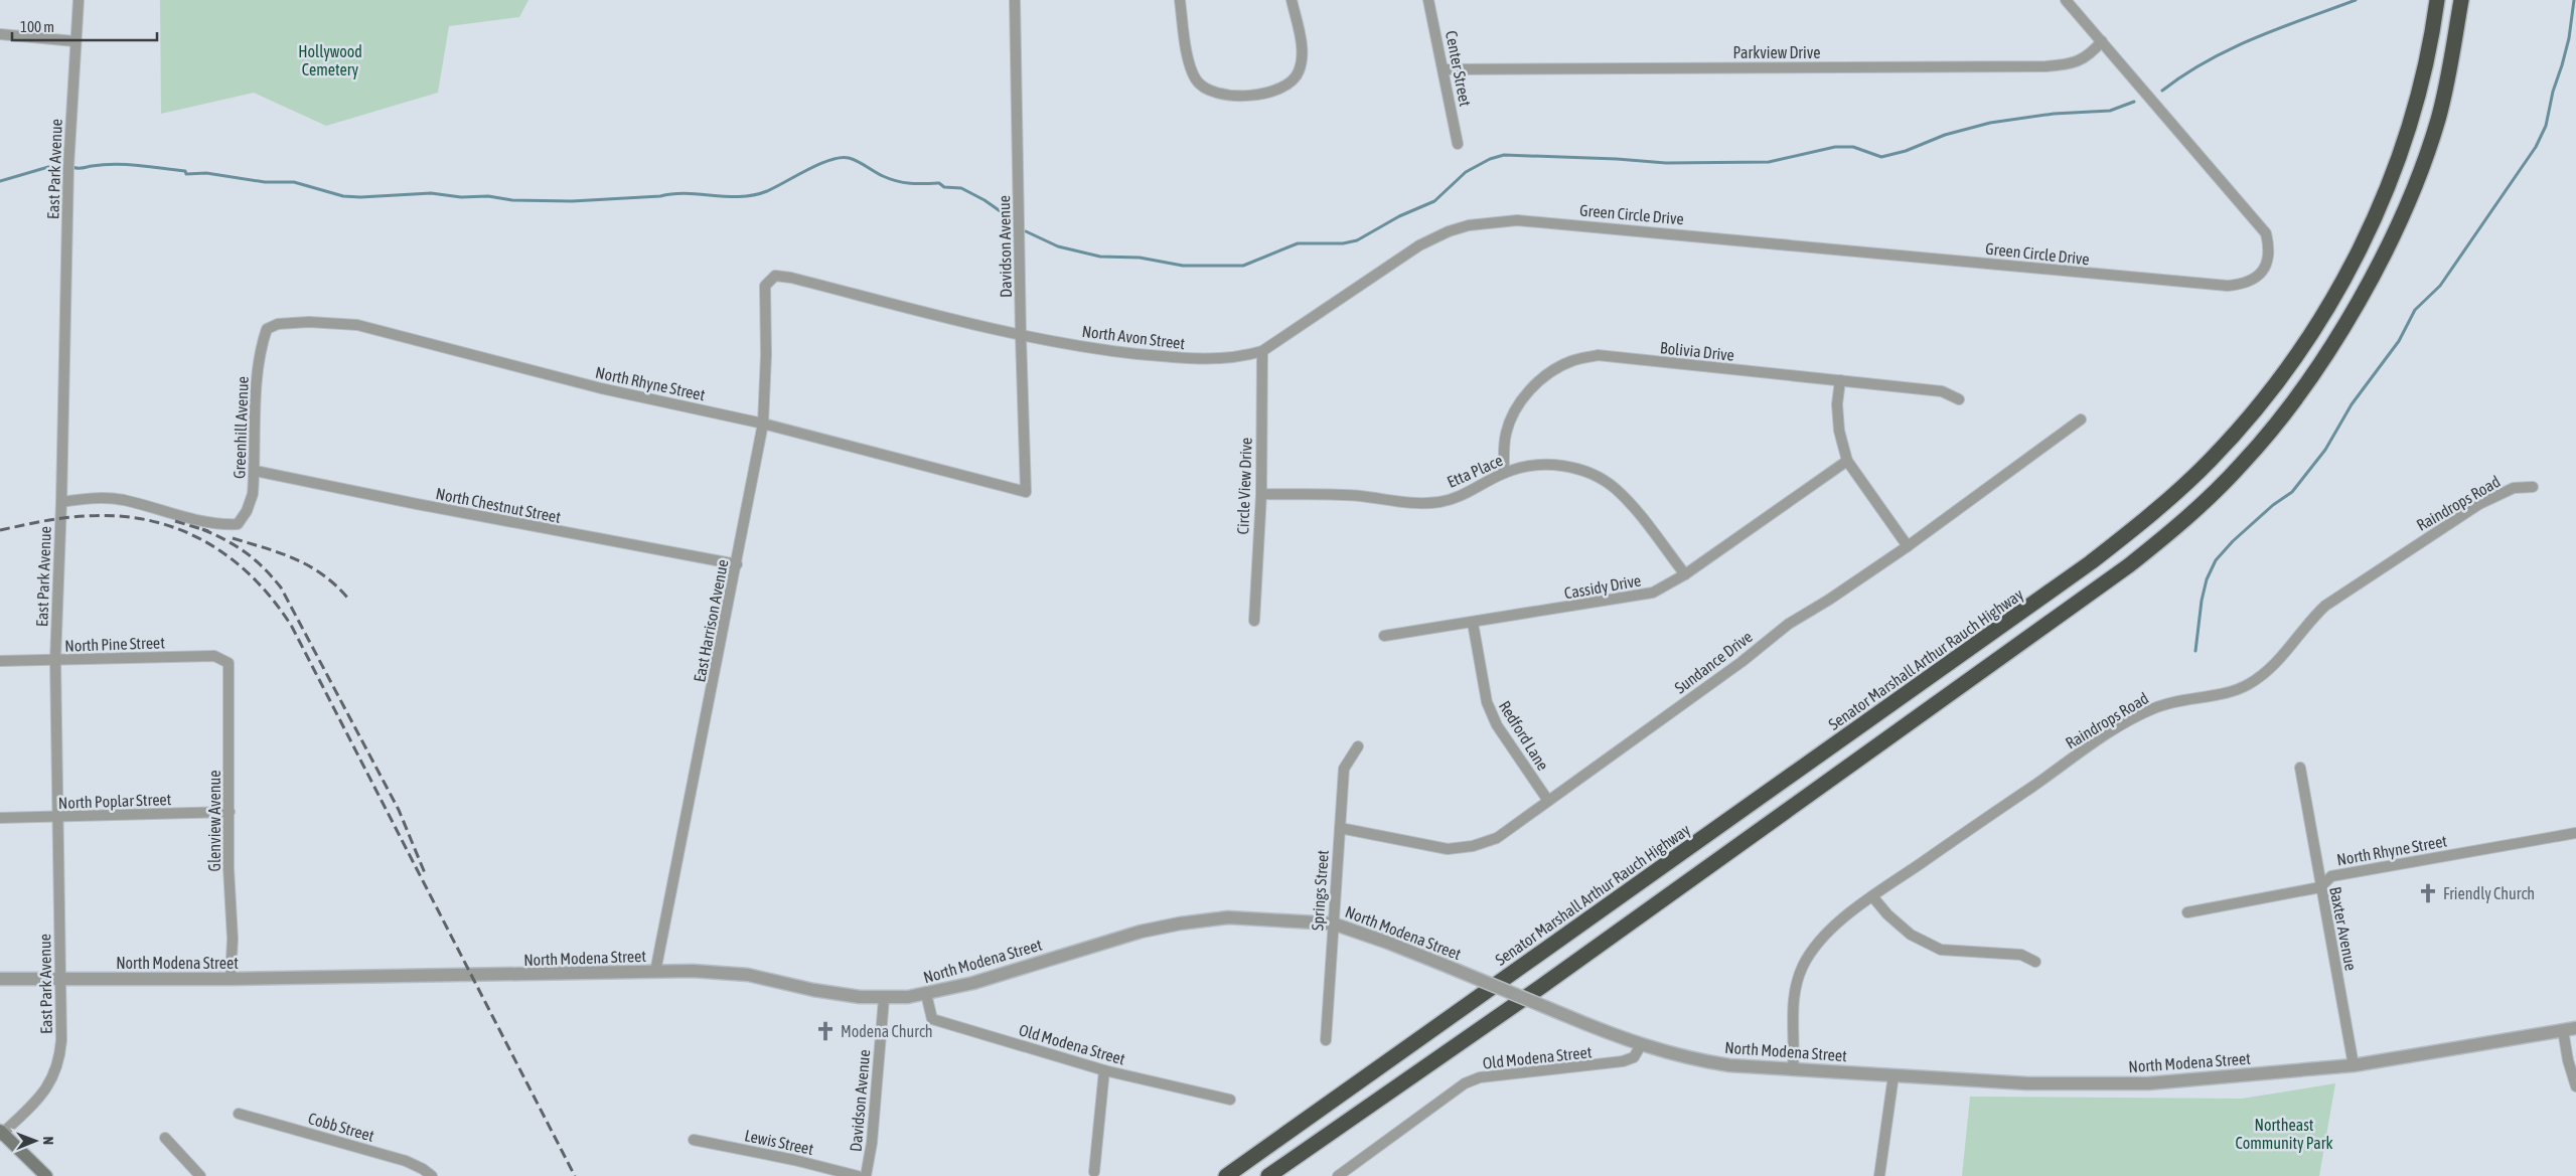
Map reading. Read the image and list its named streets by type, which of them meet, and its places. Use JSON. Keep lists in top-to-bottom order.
{
  "streets": {
    "highway": ["Senator Marshall Arthur Rauch Highway"],
    "street": [
      "Parkview Drive",
      "Center Street",
      "East Park Avenue",
      "Green Circle Drive",
      "Davidson Avenue",
      "North Avon Street",
      "Bolivia Drive",
      "North Rhyne Street",
      "Greenhill Avenue",
      "Etta Place",
      "Circle View Drive",
      "Raindrops Road",
      "North Chestnut Street",
      "Cassidy Drive",
      "East Harrison Avenue",
      "North Pine Street",
      "Sundance Drive",
      "Redford Lane",
      "North Poplar Street",
      "Glenview Avenue",
      "Springs Street",
      "Baxter Avenue",
      "North Modena Street",
      "Old Modena Street",
      "Cobb Street",
      "Lewis Street"
    ]
  },
  "crossings": [
    ["Parkview Drive", "Center Street"],
    ["Parkview Drive", "Green Circle Drive"],
    ["East Park Avenue", "Greenhill Avenue"],
    ["East Park Avenue", "North Pine Street"],
    ["East Park Avenue", "North Poplar Street"],
    ["East Park Avenue", "North Modena Street"],
    ["Green Circle Drive", "North Avon Street"],
    ["Davidson Avenue", "North Avon Street"],
    ["Davidson Avenue", "North Rhyne Street"],
    ["Davidson Avenue", "North Modena Street"],
    ["North Avon Street", "Circle View Drive"],
    ["North Avon Street", "East Harrison Avenue"],
    ["Bolivia Drive", "Etta Place"],
    ["North Rhyne Street", "Greenhill Avenue"],
    ["North Rhyne Street", "East Harrison Avenue"],
    ["North Rhyne Street", "Baxter Avenue"],
    ["Greenhill Avenue", "North Chestnut Street"],
    ["Etta Place", "Circle View Drive"],
    ["Etta Place", "Cassidy Drive"],
    ["Raindrops Road", "North Modena Street"],
    ["North Chestnut Street", "East Harrison Avenue"],
    ["Cassidy Drive", "Redford Lane"],
    ["East Harrison Avenue", "North Modena Street"],
    ["North Pine Street", "Glenview Avenue"],
    ["Sundance Drive", "Redford Lane"],
    ["Sundance Drive", "Springs Street"],
    ["North Poplar Street", "Glenview Avenue"],
    ["Glenview Avenue", "North Modena Street"],
    ["Springs Street", "North Modena Street"],
    ["Baxter Avenue", "North Modena Street"],
    ["North Modena Street", "Old Modena Street"]
  ],
  "parks": ["Hollywood Cemetery", "Northeast Community Park"],
  "places": {
    "church": ["Friendly Church", "Modena Church"]
  },
  "scale_bar": "100 m",
  "north": "right"
}
